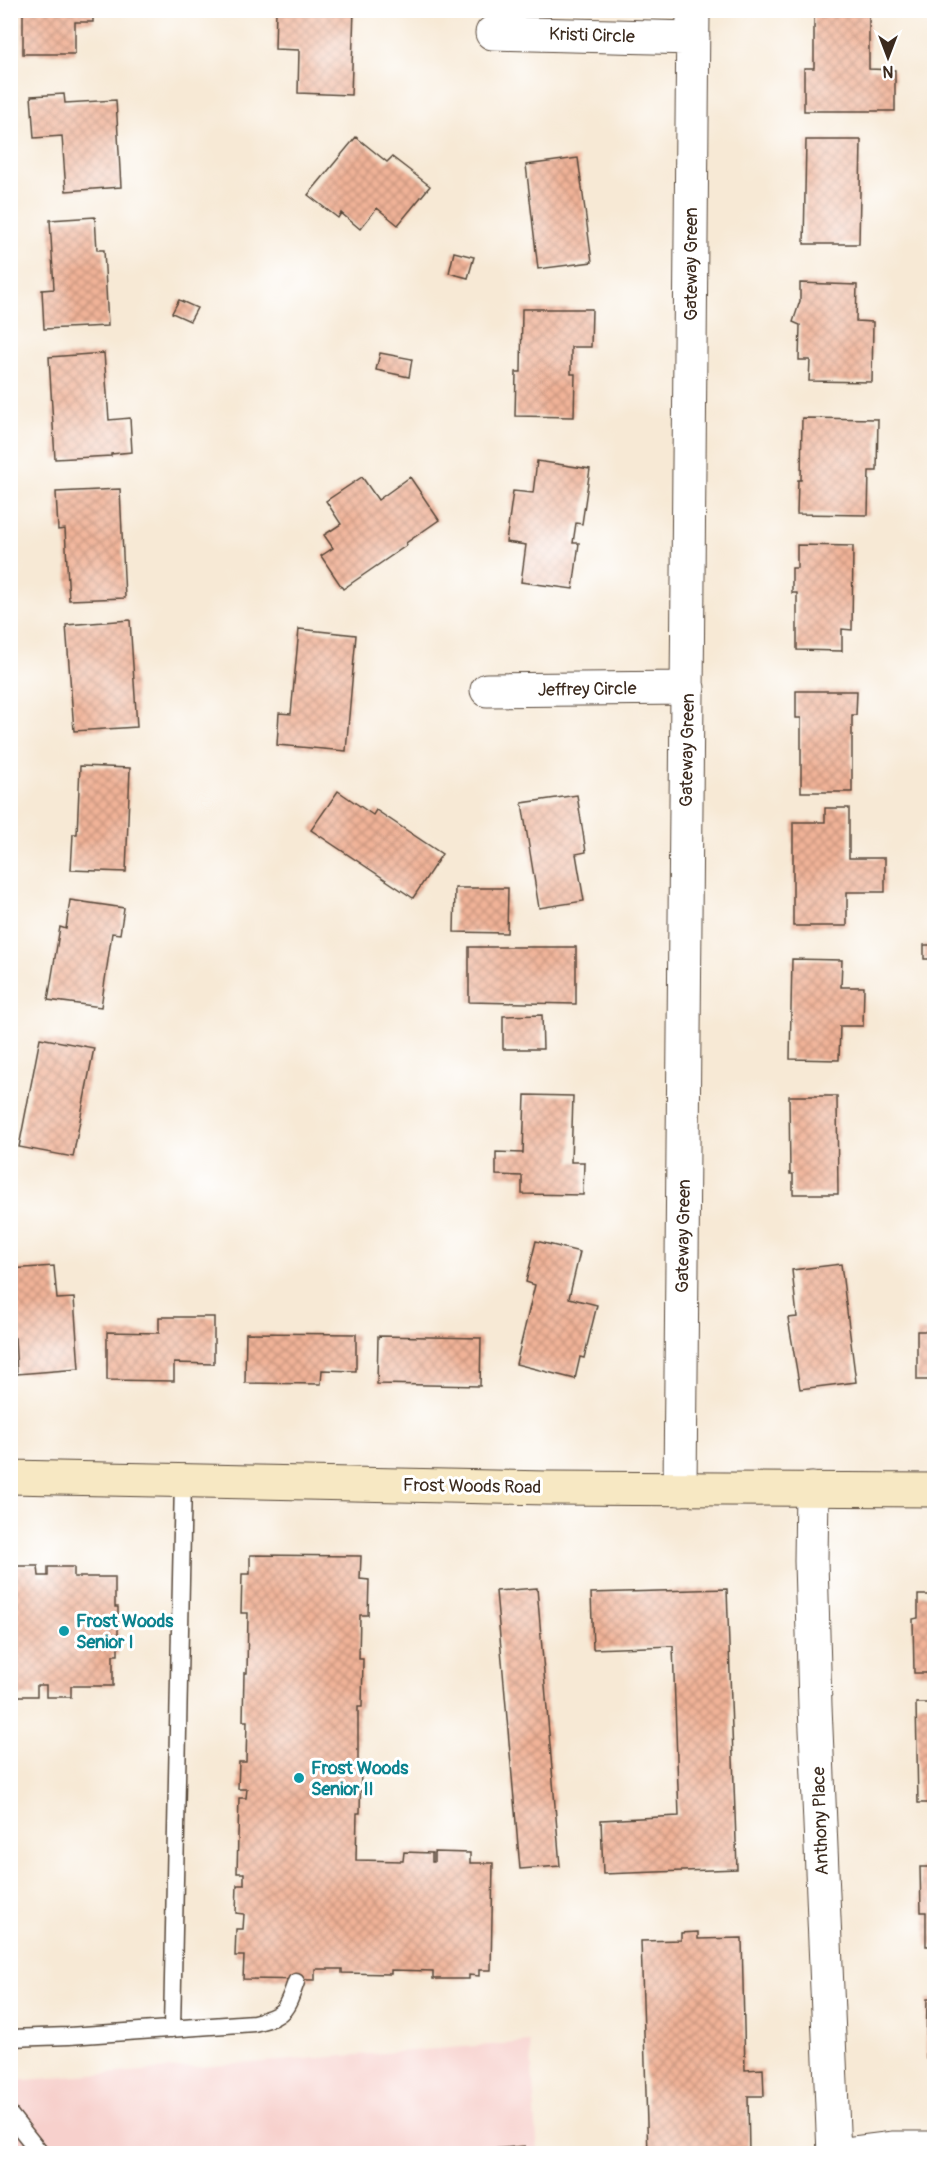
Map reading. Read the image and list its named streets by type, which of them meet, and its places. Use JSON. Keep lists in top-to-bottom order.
{
  "streets": {
    "street": [
      "Kristi Circle",
      "Gateway Green",
      "Jeffrey Circle",
      "Frost Woods Road",
      "Anthony Place"
    ]
  },
  "crossings": [
    ["Kristi Circle", "Gateway Green"],
    ["Gateway Green", "Jeffrey Circle"],
    ["Gateway Green", "Frost Woods Road"],
    ["Frost Woods Road", "Anthony Place"]
  ],
  "places": ["Frost Woods Senior I", "Frost Woods Senior II"],
  "north": "bottom"
}
